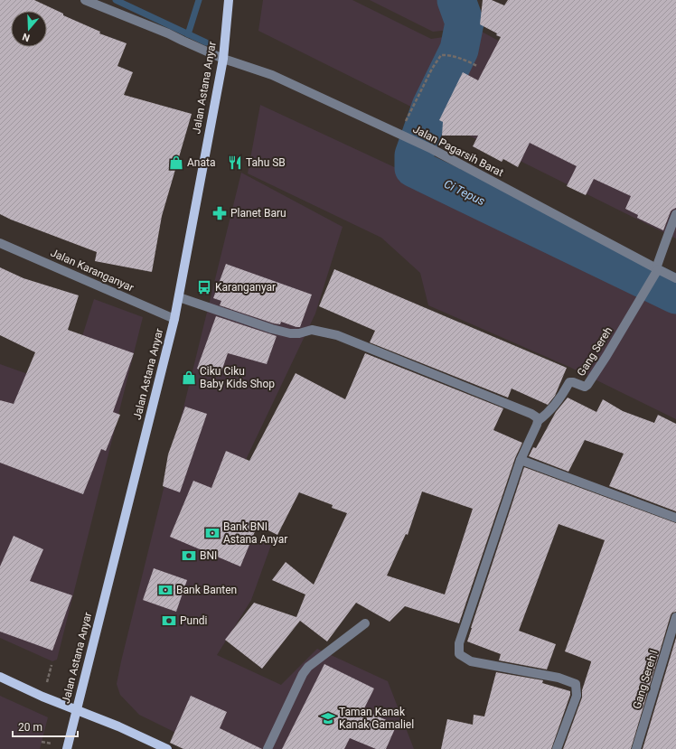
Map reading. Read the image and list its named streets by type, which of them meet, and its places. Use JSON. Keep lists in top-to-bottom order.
{
  "streets": {
    "main road": ["Jalan Astana Anyar"],
    "street": [
      "Jalan Pagarsih Barat",
      "Jalan Karanganyar",
      "Gang Sereh",
      "Gang Sereh I"
    ]
  },
  "crossings": [
    ["Jalan Astana Anyar", "Jalan Pagarsih Barat"],
    ["Jalan Astana Anyar", "Jalan Karanganyar"],
    ["Jalan Pagarsih Barat", "Gang Sereh"]
  ],
  "water": ["Ci Tepus"],
  "places": {
    "shop": ["Anata", "Ciku Ciku Baby Kids Shop"],
    "restaurant": ["Tahu SB"],
    "pharmacy": ["Planet Baru"],
    "bus stop": ["Karanganyar"],
    "bank": [
      "Bank BNI Astana Anyar",
      "BNI",
      "Bank Banten",
      "Pundi"
    ],
    "school or university": ["Taman Kanak Kanak Gamaliel"]
  },
  "scale_bar": "20 m",
  "north": "bottom"
}
